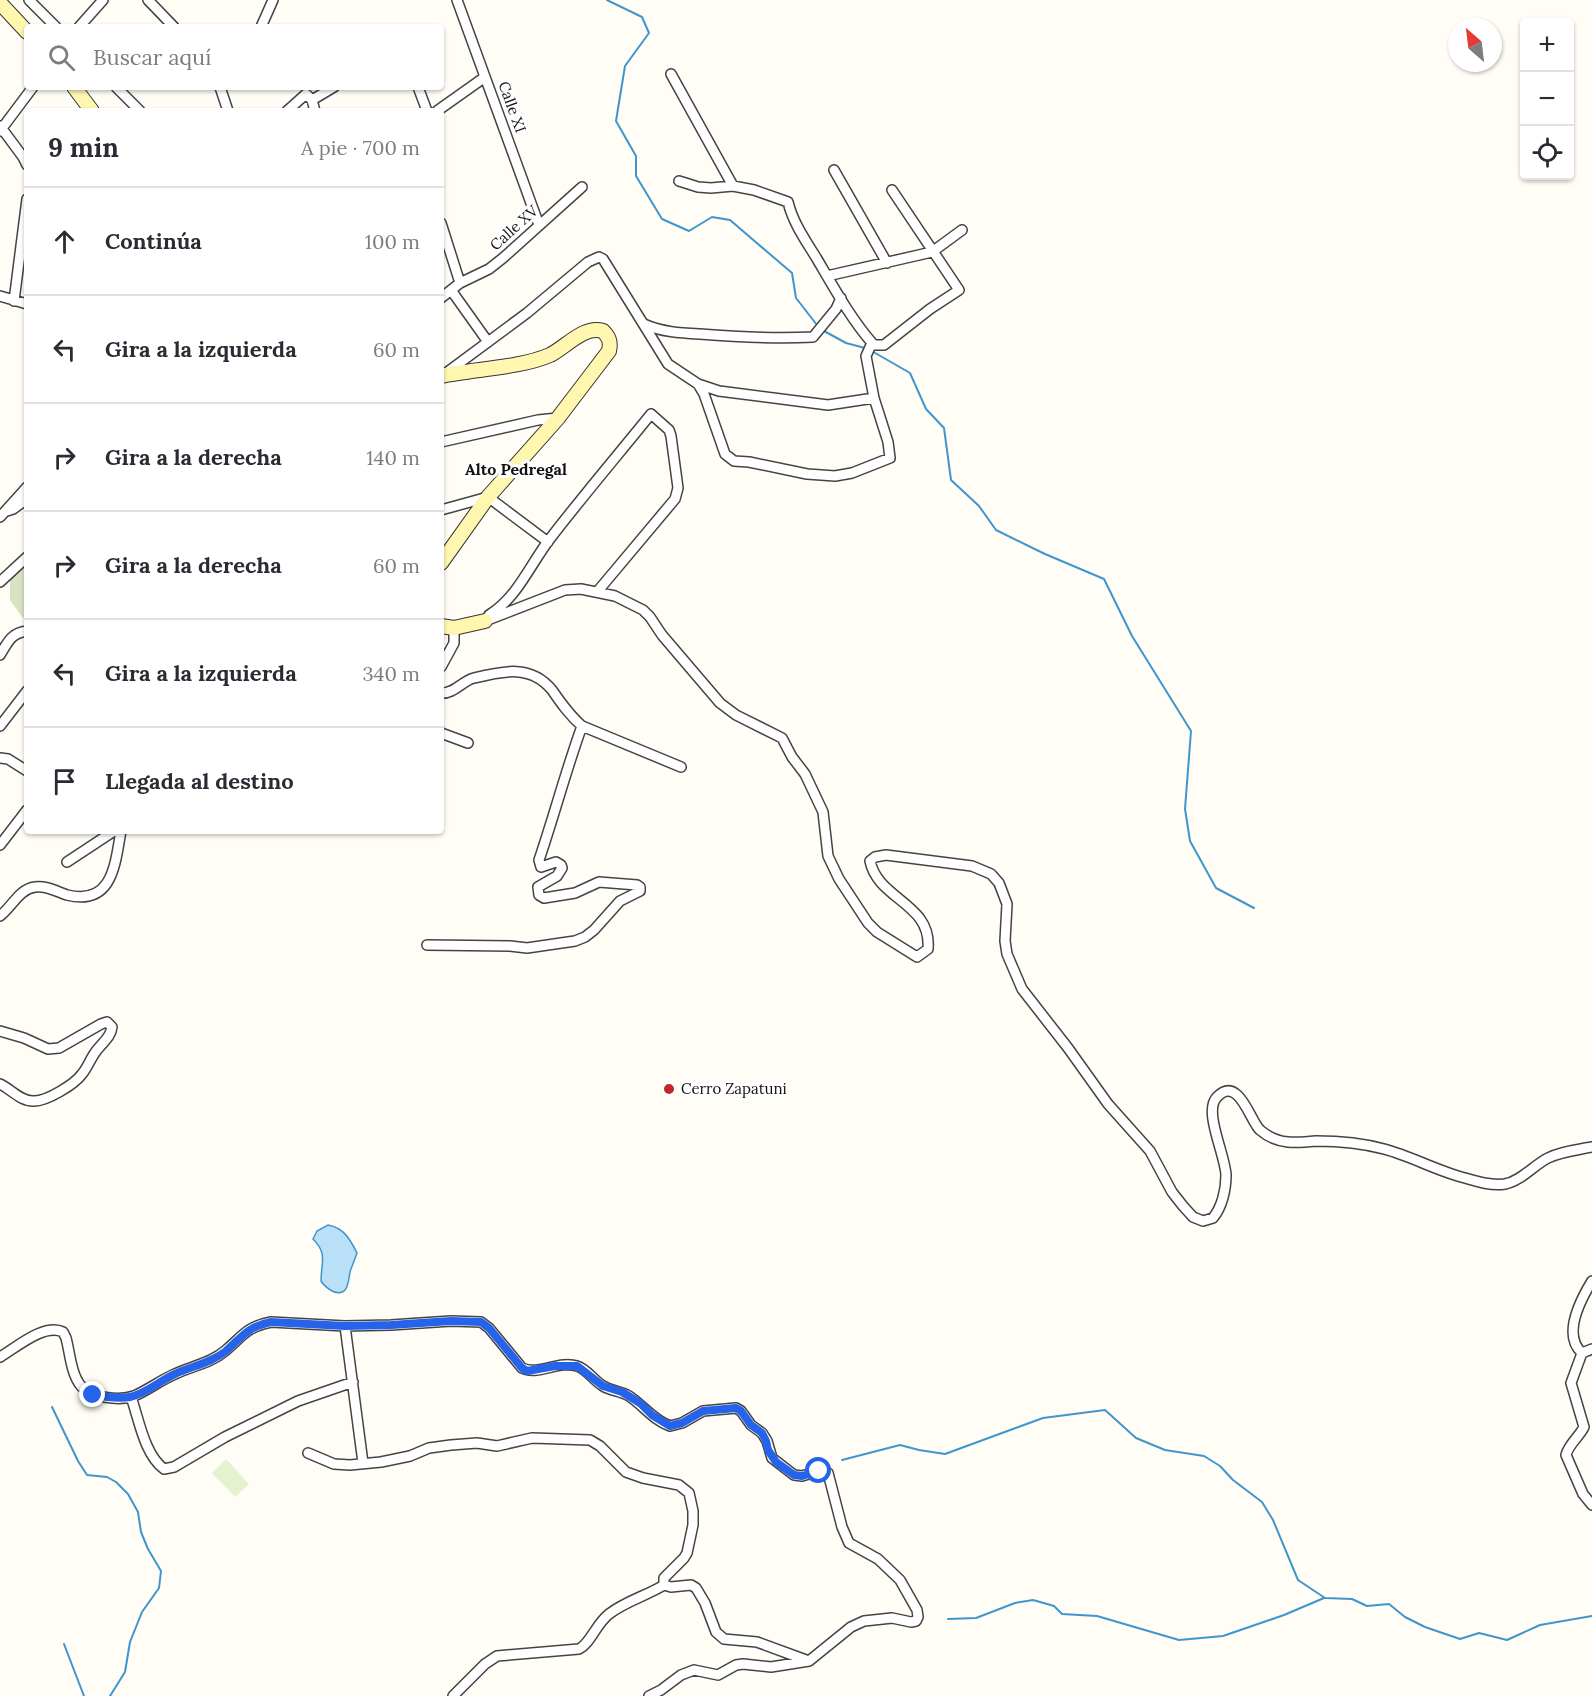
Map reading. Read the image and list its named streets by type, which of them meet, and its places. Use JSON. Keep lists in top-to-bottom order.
{
  "streets": {
    "street": ["Calle XI", "Calle XV"]
  },
  "crossings": [
    ["Calle XI", "Calle XV"]
  ],
  "districts": ["Alto Pedregal"],
  "places": ["Cerro Zapatuni"],
  "north": "top left",
  "page": {
    "map_buttons": ["+", "−"],
    "search": "Buscar aquí",
    "heading": ["9 min", "A pie · 700 m"],
    "list": [
      ["Continúa", "100 m"],
      ["Gira a la izquierda", "60 m"],
      ["Gira a la derecha", "140 m"],
      ["Gira a la derecha", "60 m"],
      ["Gira a la izquierda", "340 m"],
      "Llegada al destino"
    ]
  }
}
